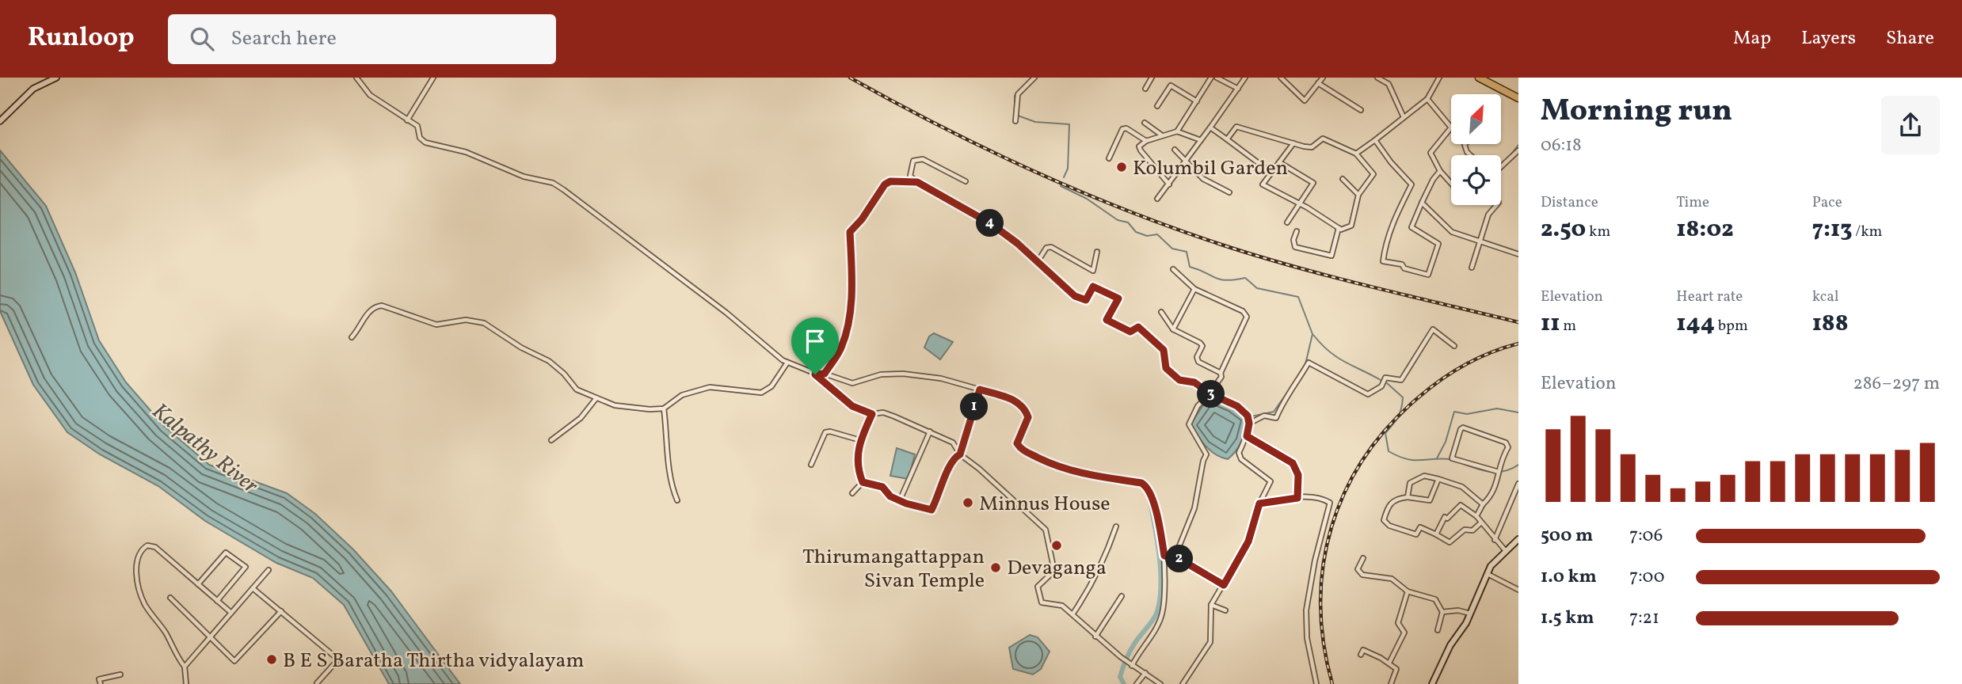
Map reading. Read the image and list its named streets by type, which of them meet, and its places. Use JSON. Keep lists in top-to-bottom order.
{
  "water": ["Kalpathy River"],
  "places": [
    "Kolumbil Garden",
    "Minnus House",
    "Devaganga",
    "Thirumangattappan Sivan Temple",
    "B E S Baratha Thirtha vidyalayam"
  ],
  "north": "top right",
  "page": {
    "header": "Runloop",
    "search": "Search here",
    "nav": ["Map", "Layers", "Share"],
    "heading": ["Morning run", "06:18"],
    "stats": [
      ["Distance", "2.50 km"],
      ["Time", "18:02"],
      ["Pace", "7:13 /km"],
      ["Elevation", "11 m"],
      ["Heart rate", "144 bpm"],
      ["kcal", "188"]
    ],
    "pins": [
      "4",
      "3",
      "1",
      "2"
    ],
    "chart": ["Elevation", "286–297 m"],
    "list": [
      {
        "name": "500 m",
        "note": "7:06"
      },
      {
        "name": "1.0 km",
        "note": "7:00"
      },
      {
        "name": "1.5 km",
        "note": "7:21"
      }
    ]
  }
}
